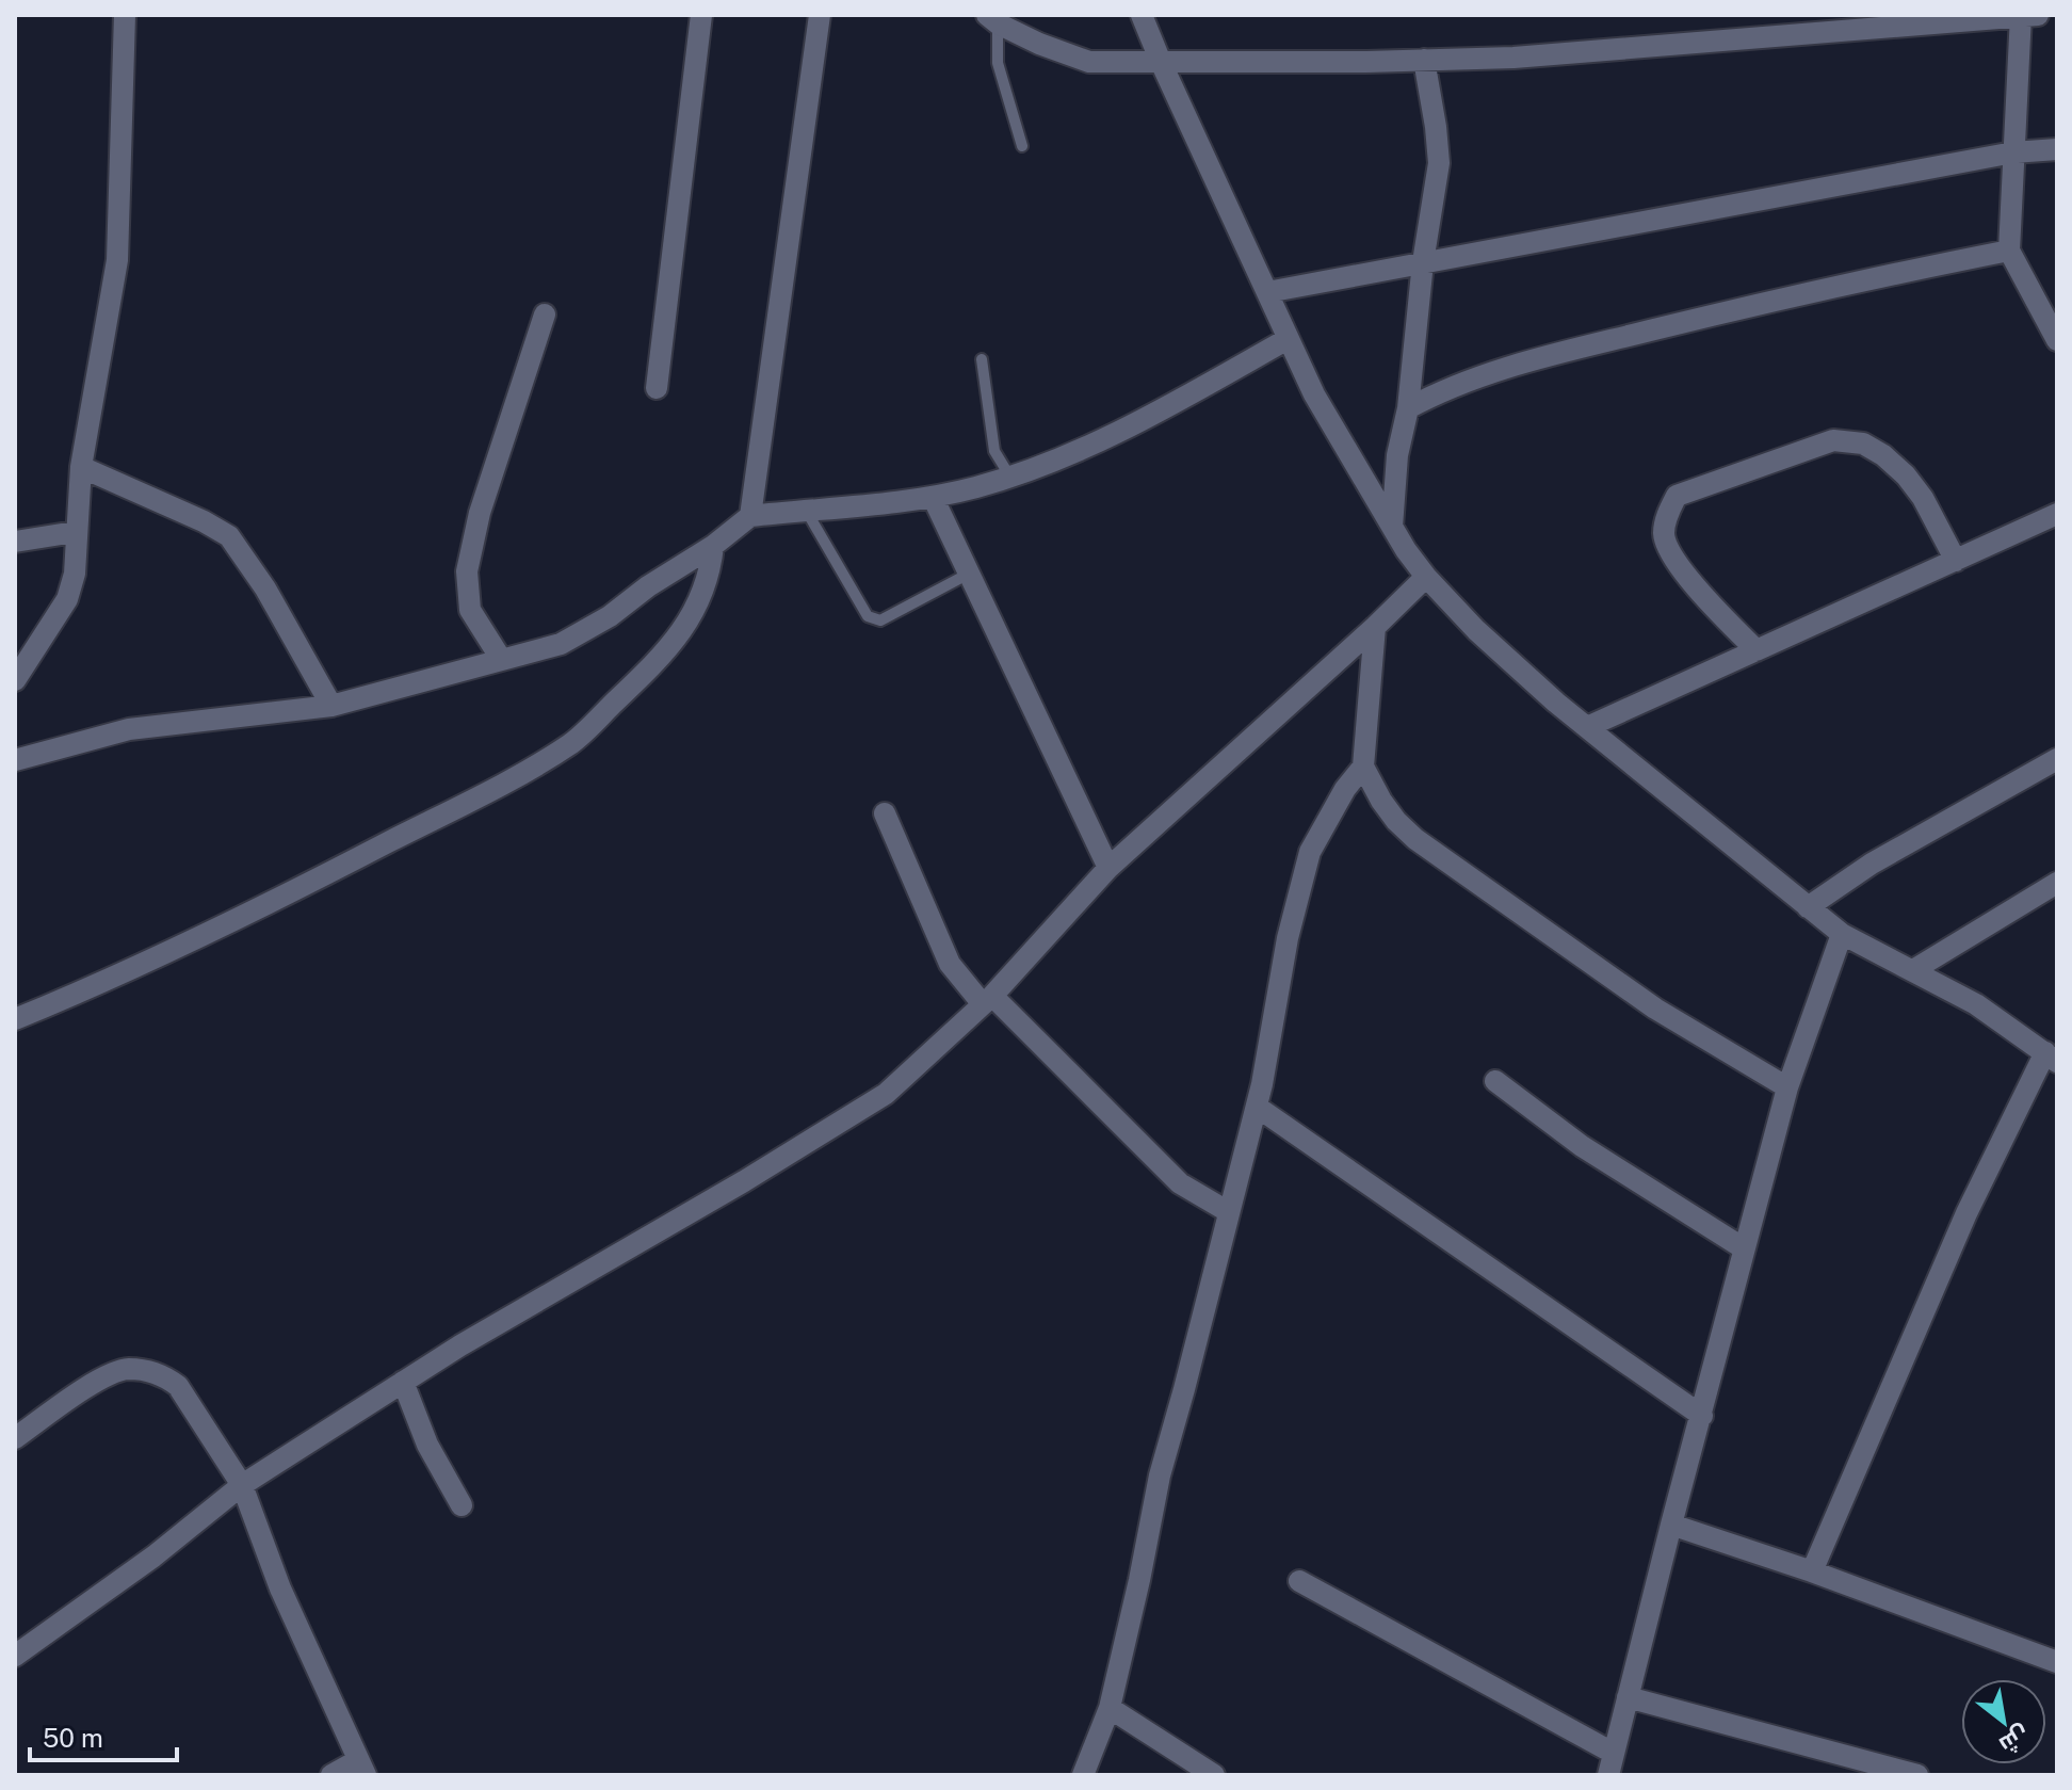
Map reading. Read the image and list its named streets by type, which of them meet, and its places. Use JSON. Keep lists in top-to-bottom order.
{
  "scale_bar": "50 m",
  "north": "bottom right"
}
